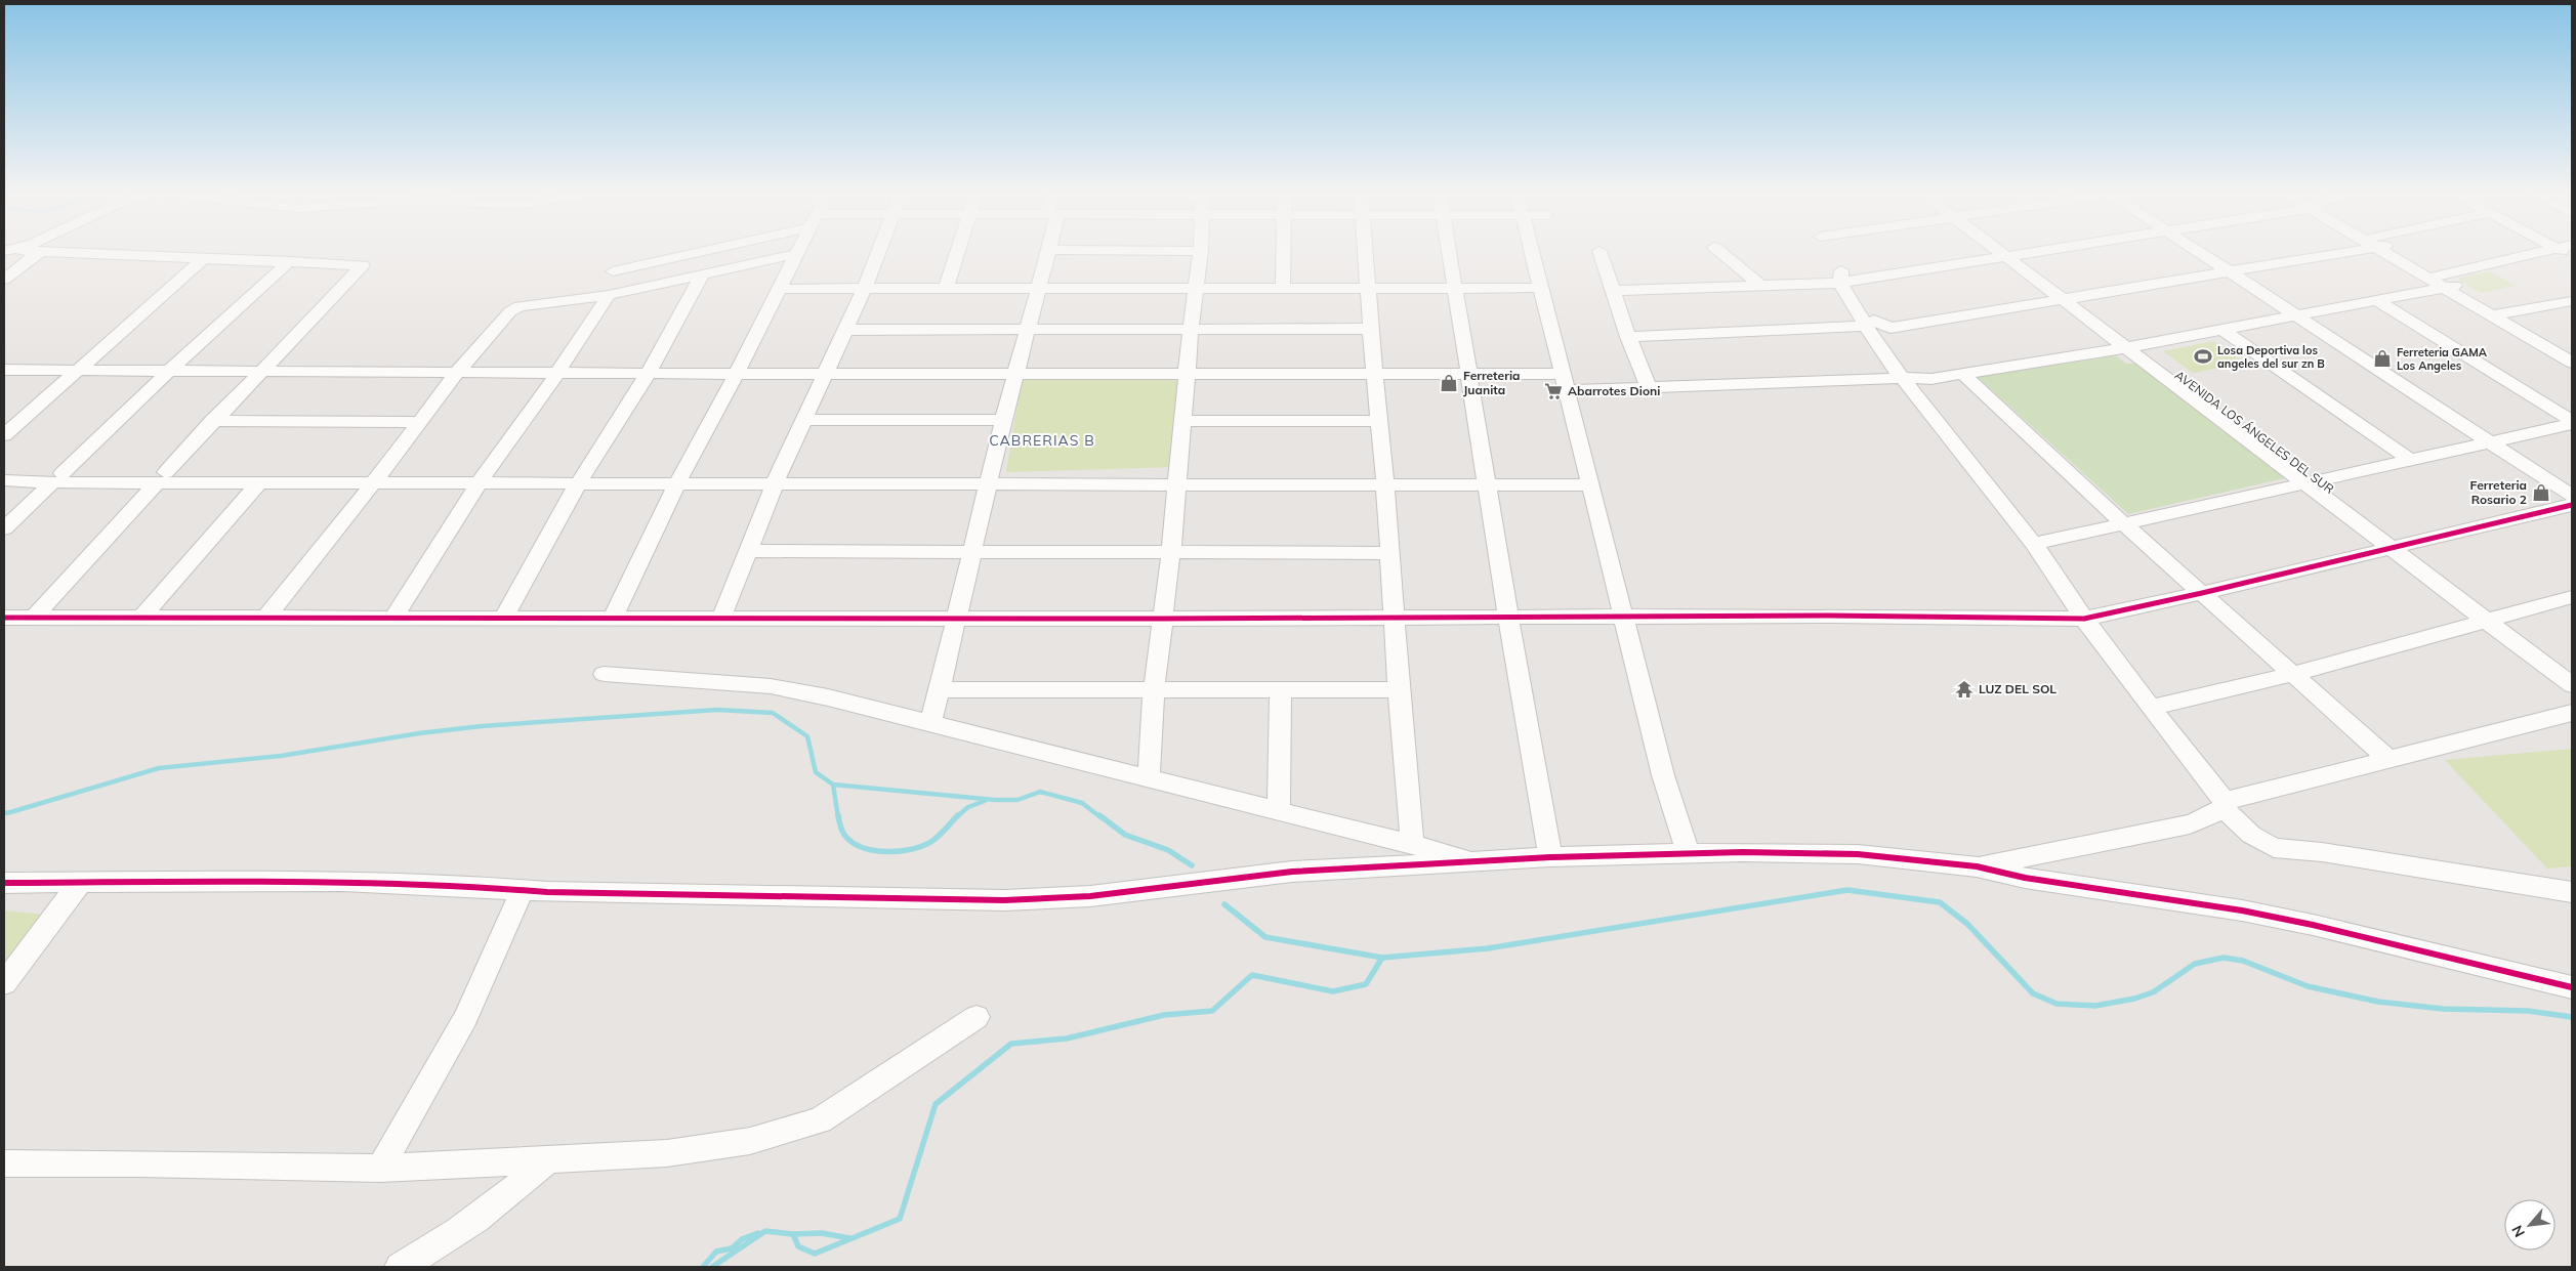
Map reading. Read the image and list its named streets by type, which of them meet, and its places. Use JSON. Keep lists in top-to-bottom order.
{
  "streets": {
    "street": ["AVENIDA LOS ÁNGELES DEL SUR"]
  },
  "districts": ["CABRERIAS B"],
  "places": {
    "sports": ["Losa Deportiva los angeles del sur zn B"],
    "shop": ["Ferreteria GAMA Los Angeles", "Ferreteria Juanita", "Ferreteria Rosario 2"],
    "supermarket": ["Abarrotes Dioni"],
    "temple": ["LUZ DEL SOL"]
  },
  "north": "bottom left"
}
